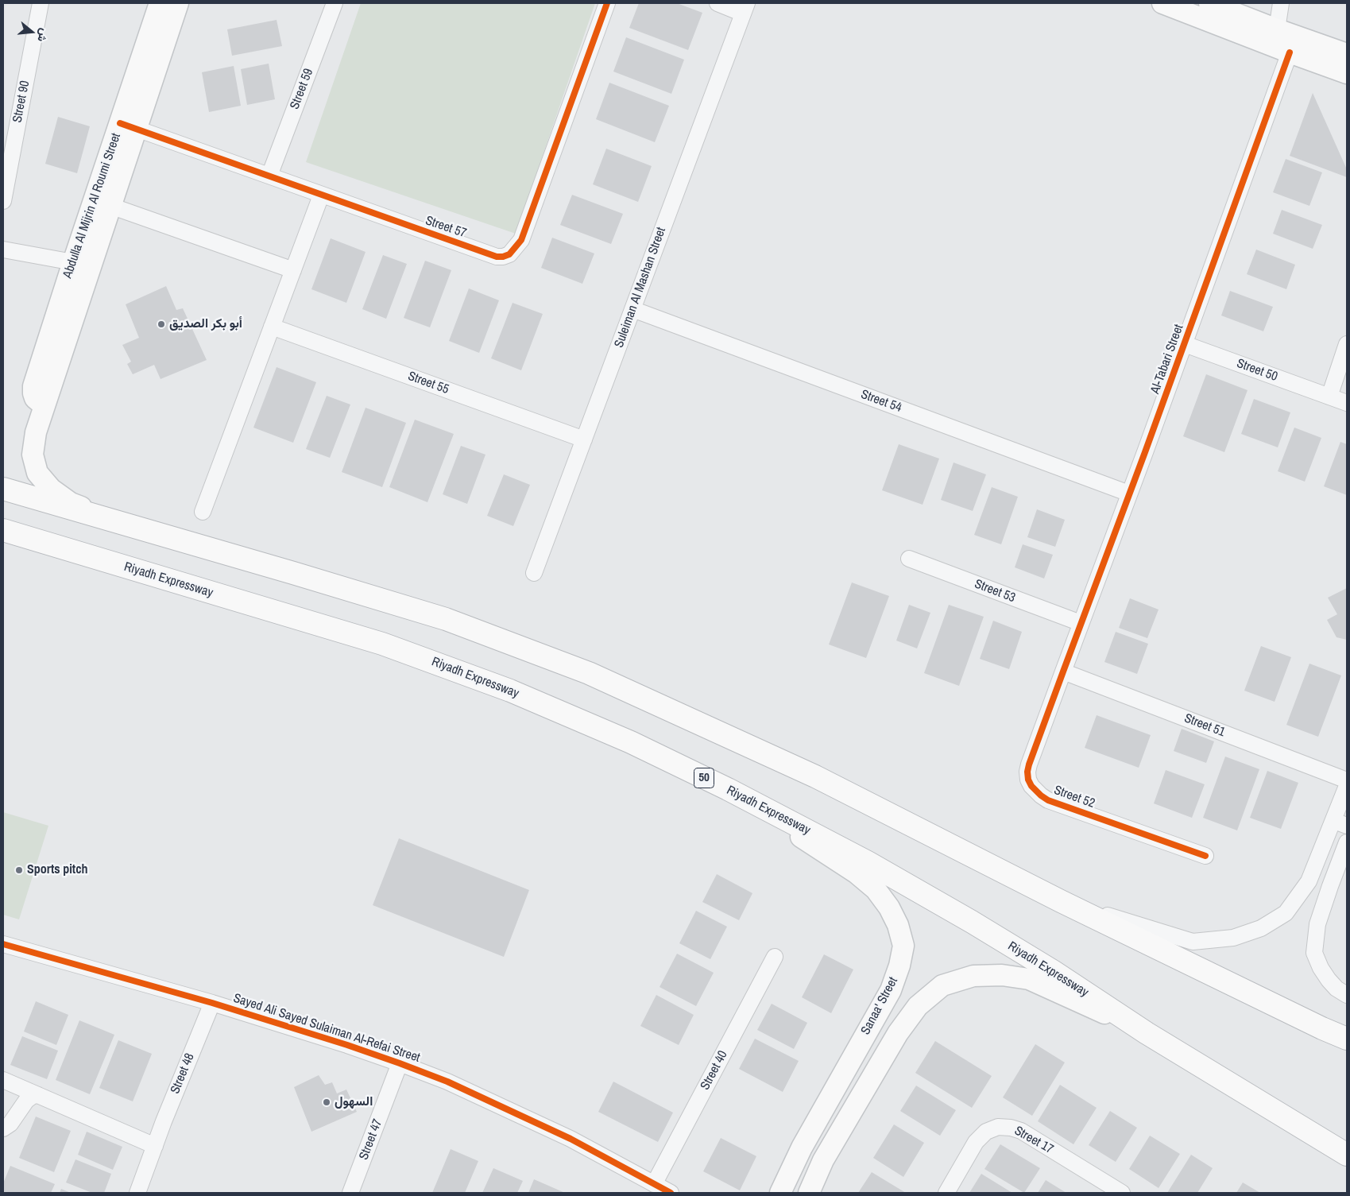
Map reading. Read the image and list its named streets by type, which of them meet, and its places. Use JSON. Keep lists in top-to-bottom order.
{
  "streets": {
    "highway": ["Riyadh Expressway", "50"],
    "main road": ["Abdulla Al Mijrin Al Roumi Street", "Sanaa' Street"],
    "street": [
      "Street 59",
      "Street 90",
      "Street 57",
      "Suleiman Al Mashan Street",
      "Al-Tabari Street",
      "Street 50",
      "Street 55",
      "Street 54",
      "Street 53",
      "Street 51",
      "Street 52",
      "Sayed Ali Sayed Sulaiman Al-Refai Street",
      "Street 40",
      "Street 48",
      "Street 47",
      "Street 17"
    ]
  },
  "crossings": [
    ["Street 59", "Street 57"],
    ["Abdulla Al Mijrin Al Roumi Street", "Street 57"],
    ["Suleiman Al Mashan Street", "Street 55"],
    ["Suleiman Al Mashan Street", "Street 54"],
    ["Al-Tabari Street", "Street 50"],
    ["Al-Tabari Street", "Street 54"],
    ["Al-Tabari Street", "Street 53"],
    ["Al-Tabari Street", "Street 51"],
    ["Al-Tabari Street", "Street 52"],
    ["Riyadh Expressway", "Sanaa' Street"],
    ["Street 51", "Street 52"],
    ["Sayed Ali Sayed Sulaiman Al-Refai Street", "Street 40"],
    ["Sayed Ali Sayed Sulaiman Al-Refai Street", "Street 48"],
    ["Sayed Ali Sayed Sulaiman Al-Refai Street", "Street 47"]
  ],
  "places": ["أبو بكر الصديق", "Sports pitch", "السهول"],
  "north": "right"
}
